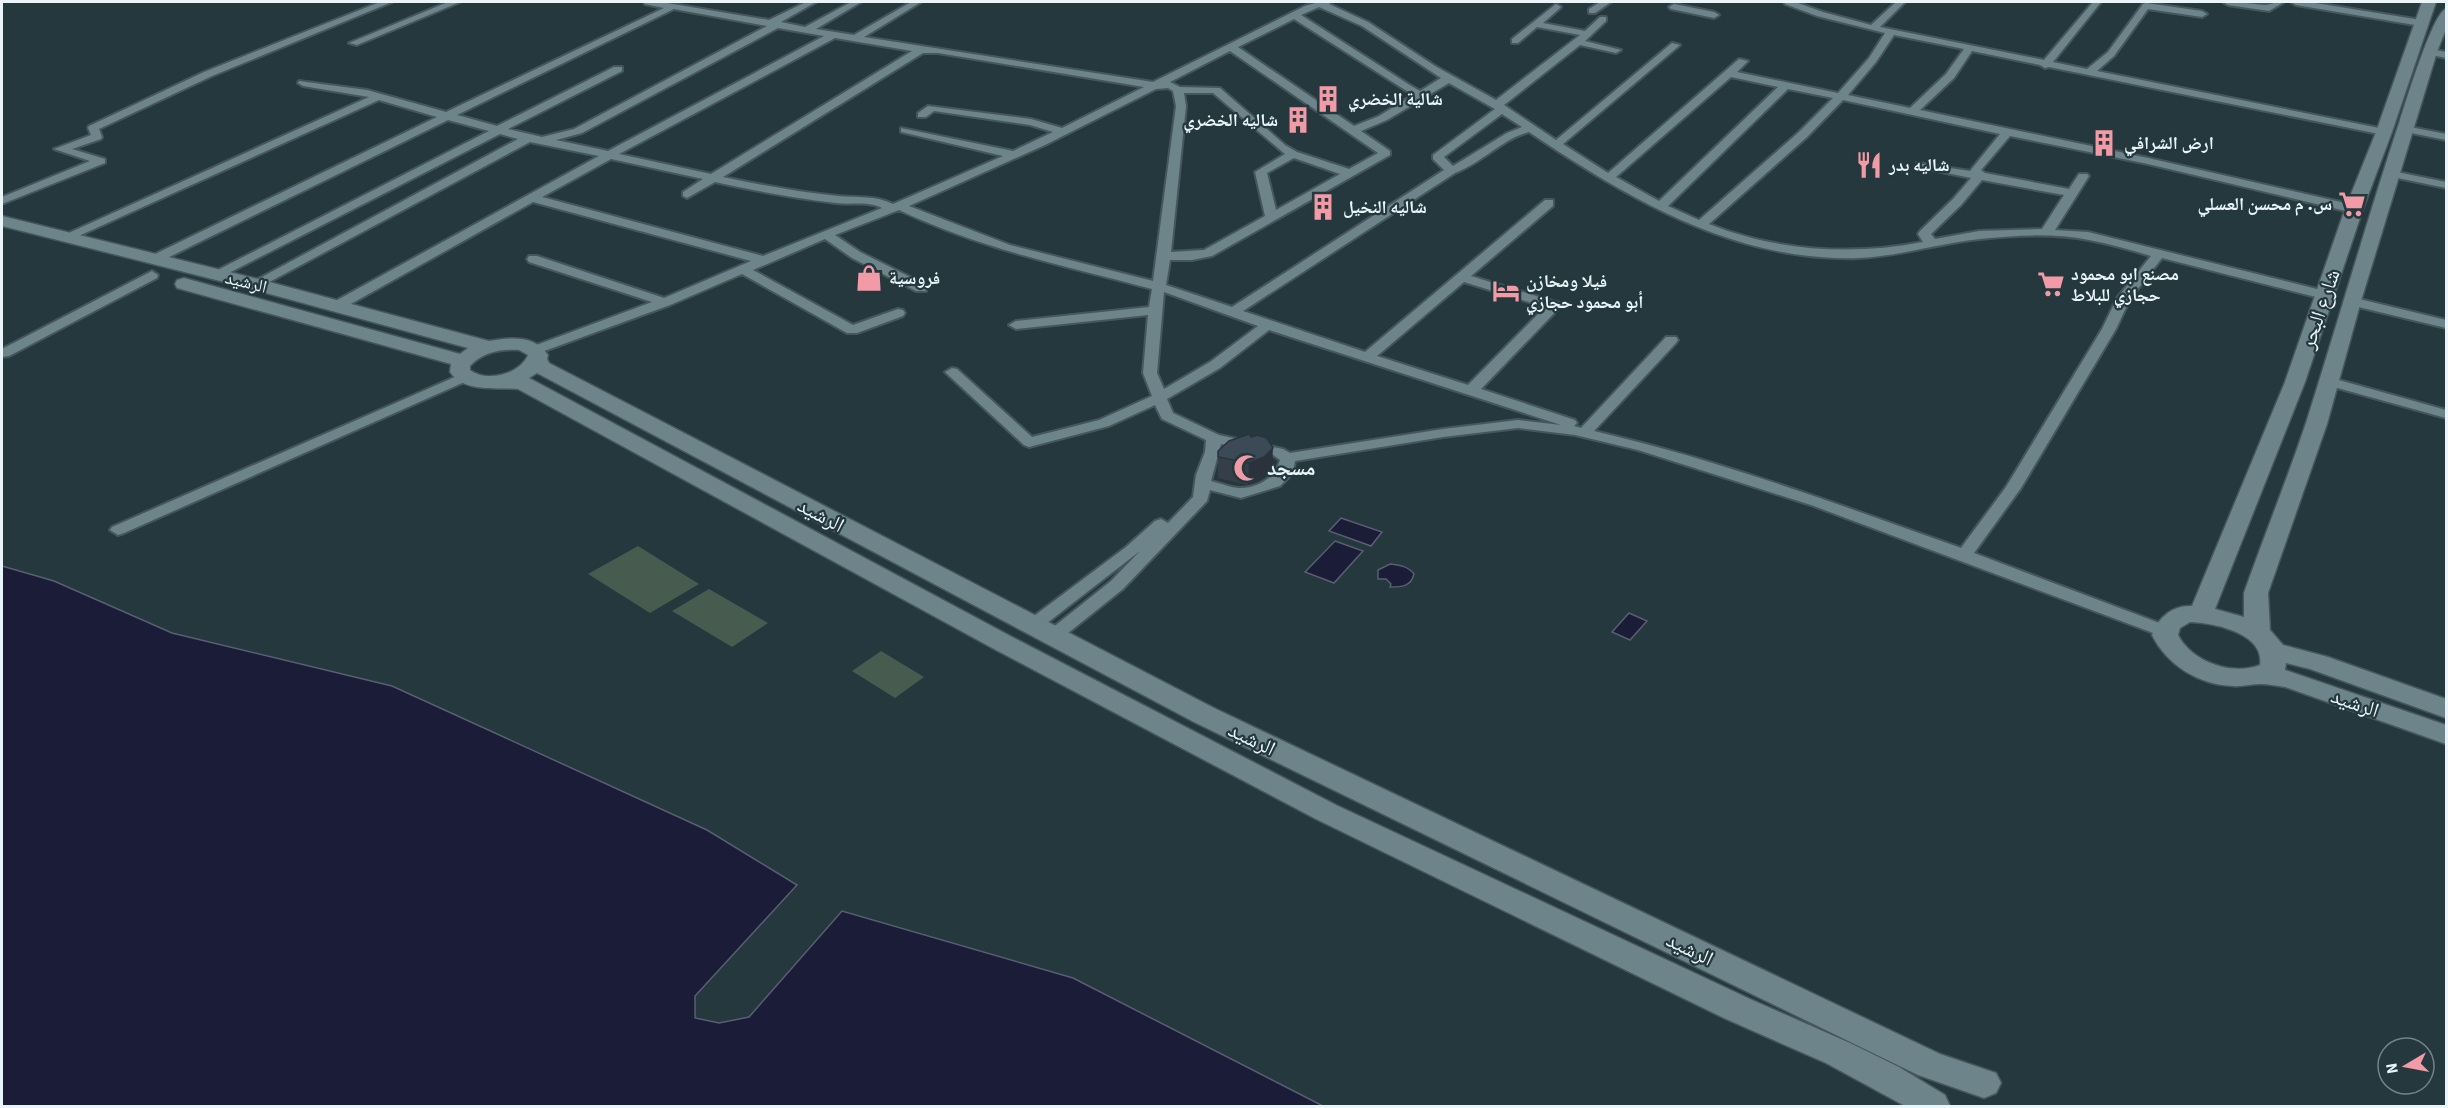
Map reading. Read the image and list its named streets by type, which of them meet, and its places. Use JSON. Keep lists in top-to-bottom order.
{
  "streets": {
    "main road": ["الرشيد", "شارع البحر"]
  },
  "crossings": [
    ["الرشيد", "شارع البحر"]
  ],
  "places": {
    "building": [
      "شالية الخضري",
      "شاليه الخضري",
      "ارض الشرافي",
      "شاليه النخيل"
    ],
    "restaurant": ["شاليه بدر"],
    "supermarket": ["س. م محسن العسلي", "مصنع ابو محمود حجازي للبلاط"],
    "shop": ["فروسية"],
    "hotel": ["فيلا ومخازن أبو محمود حجازي"],
    "mosque": ["مسجد"]
  },
  "north": "left"
}
